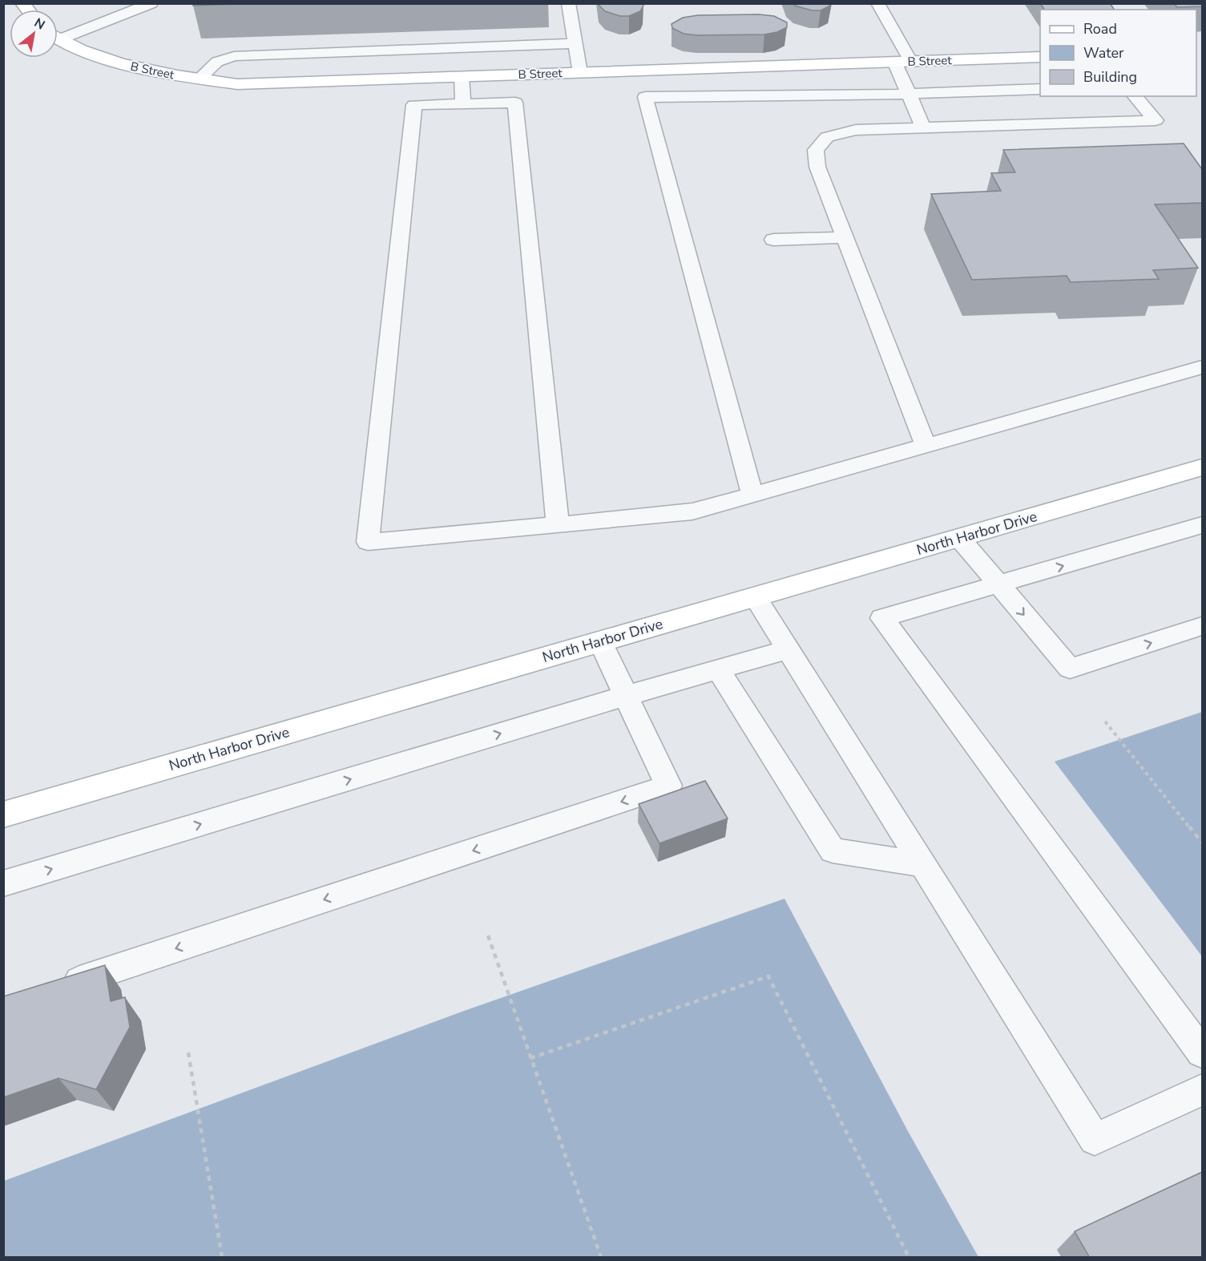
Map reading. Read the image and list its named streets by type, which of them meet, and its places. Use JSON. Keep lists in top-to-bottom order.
{
  "streets": {
    "street": ["B Street", "North Harbor Drive"]
  },
  "legend": ["Road", "Water", "Building"],
  "north": "top right"
}
